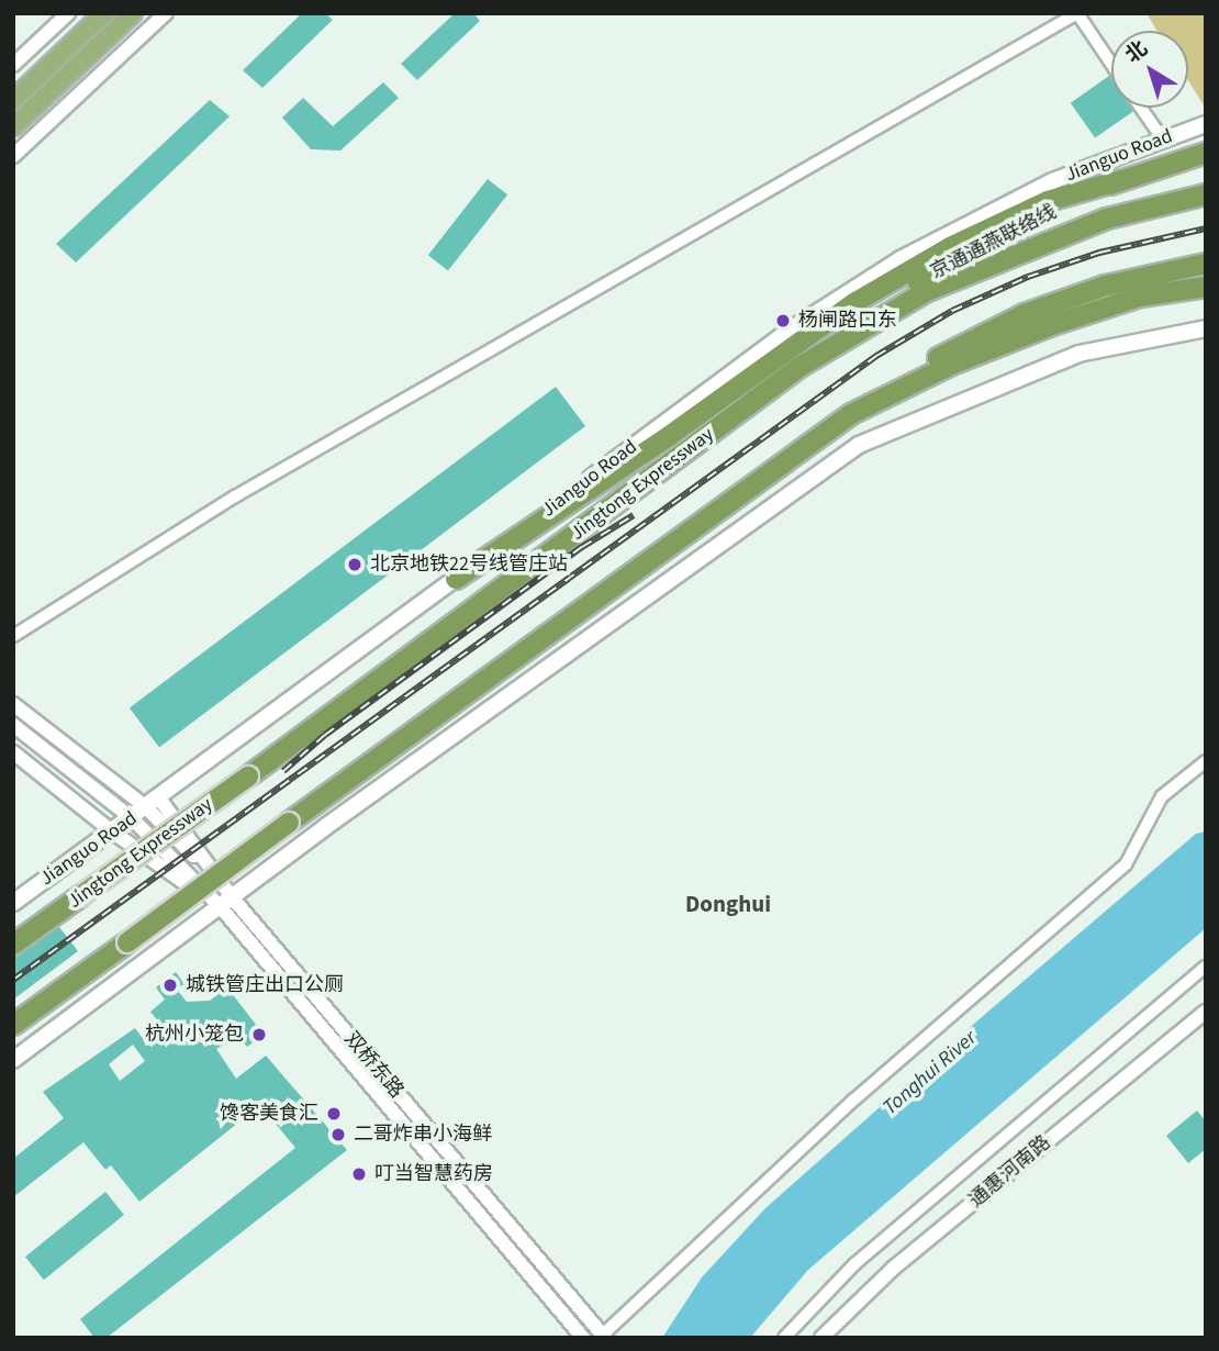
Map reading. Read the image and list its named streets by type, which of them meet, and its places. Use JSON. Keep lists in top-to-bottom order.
{
  "streets": {
    "highway": ["京通通燕联络线", "Jingtong Expressway"],
    "main road": ["Jianguo Road"],
    "street": ["双桥东路", "通惠河南路"]
  },
  "crossings": [
    ["Jianguo Road", "双桥东路"],
    ["京通通燕联络线", "Jingtong Expressway"]
  ],
  "districts": ["Donghui"],
  "water": ["Tonghui River"],
  "places": [
    "杨闸路口东",
    "北京地铁22号线管庄站",
    "城铁管庄出口公厕",
    "杭州小笼包",
    "馋客美食汇",
    "二哥炸串小海鲜",
    "叮当智慧药房"
  ],
  "north": "top left"
}
